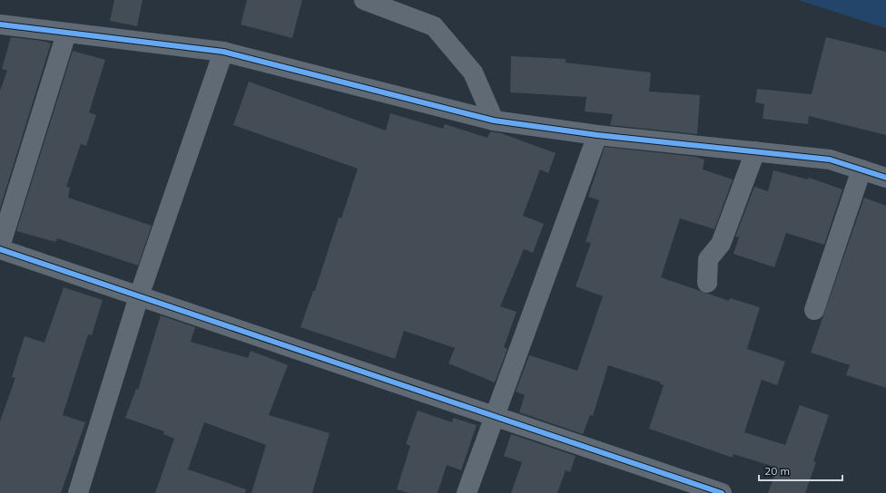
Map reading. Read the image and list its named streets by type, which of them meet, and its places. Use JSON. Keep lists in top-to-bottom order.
{
  "scale_bar": "20 m"
}
